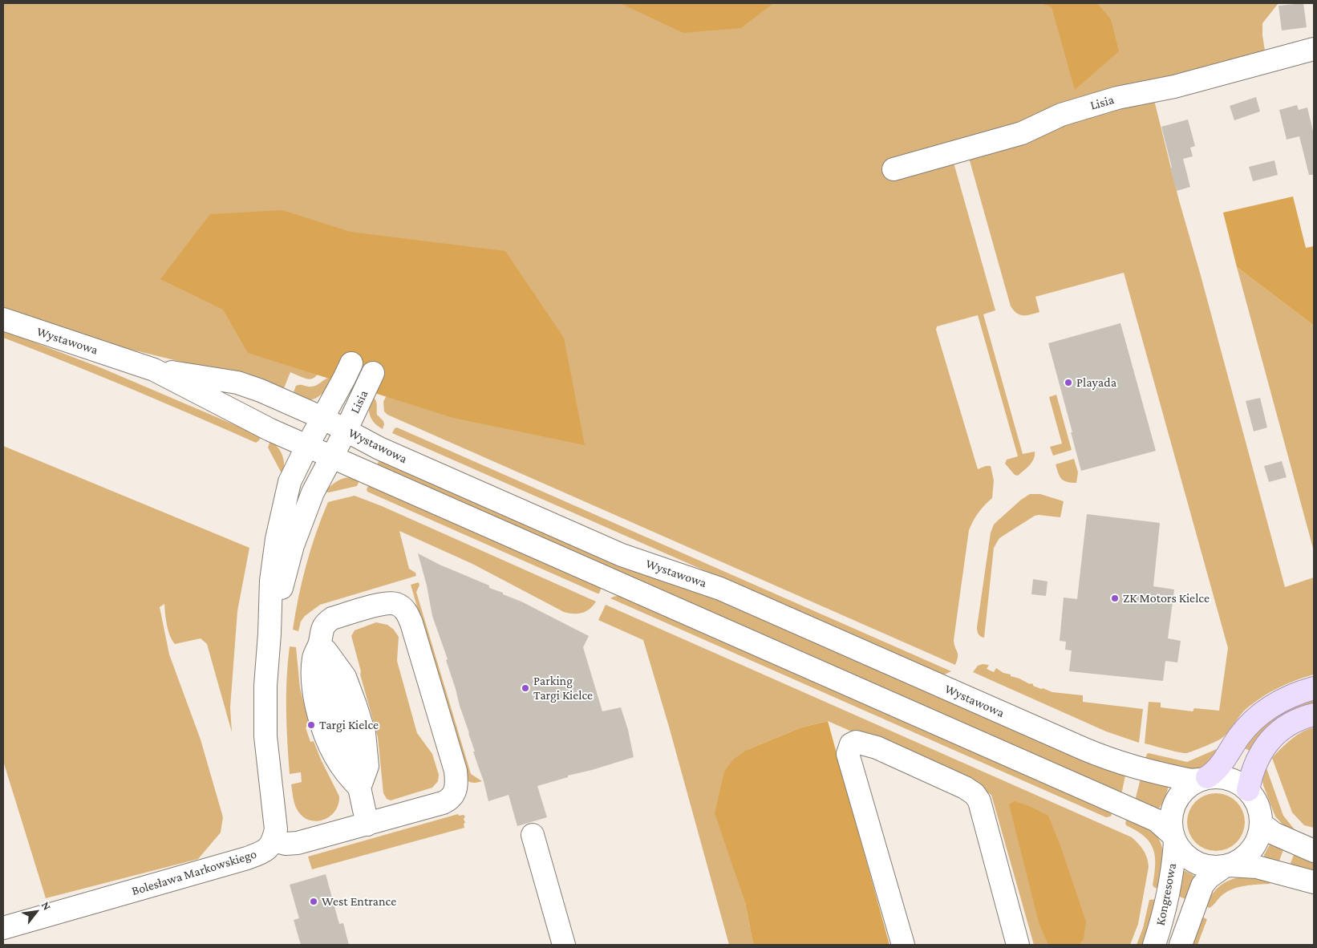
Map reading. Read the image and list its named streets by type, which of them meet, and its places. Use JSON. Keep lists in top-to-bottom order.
{
  "streets": {
    "street": [
      "Lisia",
      "Wystawowa",
      "Bolesława Markowskiego",
      "Kongresowa"
    ]
  },
  "crossings": [
    ["Lisia", "Wystawowa"],
    ["Wystawowa", "Kongresowa"]
  ],
  "places": [
    "Playada",
    "ZK Motors Kielce",
    "Parking Targi Kielce",
    "Targi Kielce",
    "West Entrance"
  ],
  "north": "top right"
}
